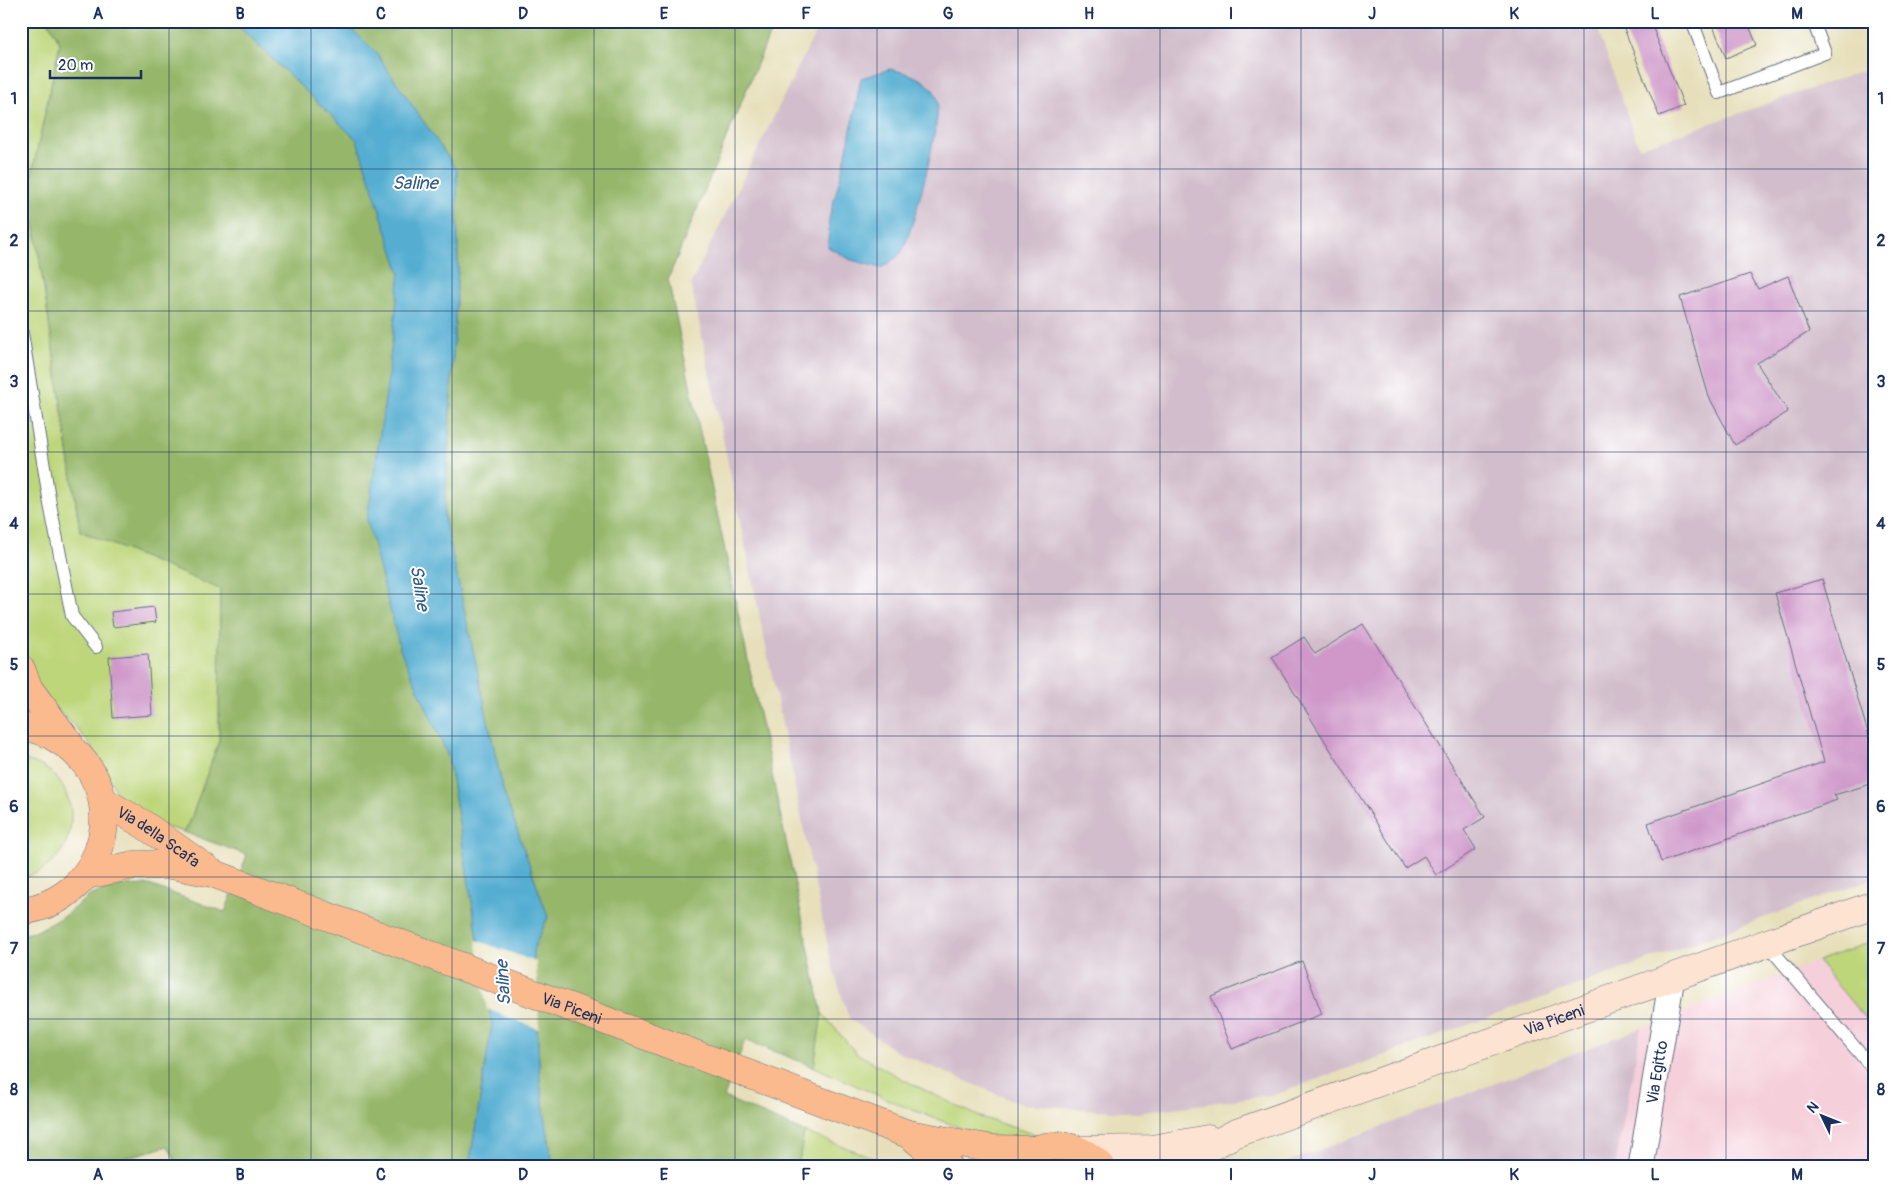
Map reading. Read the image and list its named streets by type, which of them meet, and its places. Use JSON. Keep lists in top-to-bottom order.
{
  "streets": {
    "main road": ["Via della Scafa", "Via Piceni"],
    "street": ["Via Egitto"]
  },
  "crossings": [
    ["Via della Scafa", "Via Piceni"],
    ["Via Piceni", "Via Egitto"]
  ],
  "water": ["Saline"],
  "scale_bar": "20 m",
  "north": "top left",
  "grid": {
    "columns": [
      "A",
      "B",
      "C",
      "D",
      "E",
      "F",
      "G",
      "H",
      "I",
      "J",
      "K",
      "L",
      "M"
    ],
    "rows": [
      "1",
      "2",
      "3",
      "4",
      "5",
      "6",
      "7",
      "8"
    ]
  }
}
